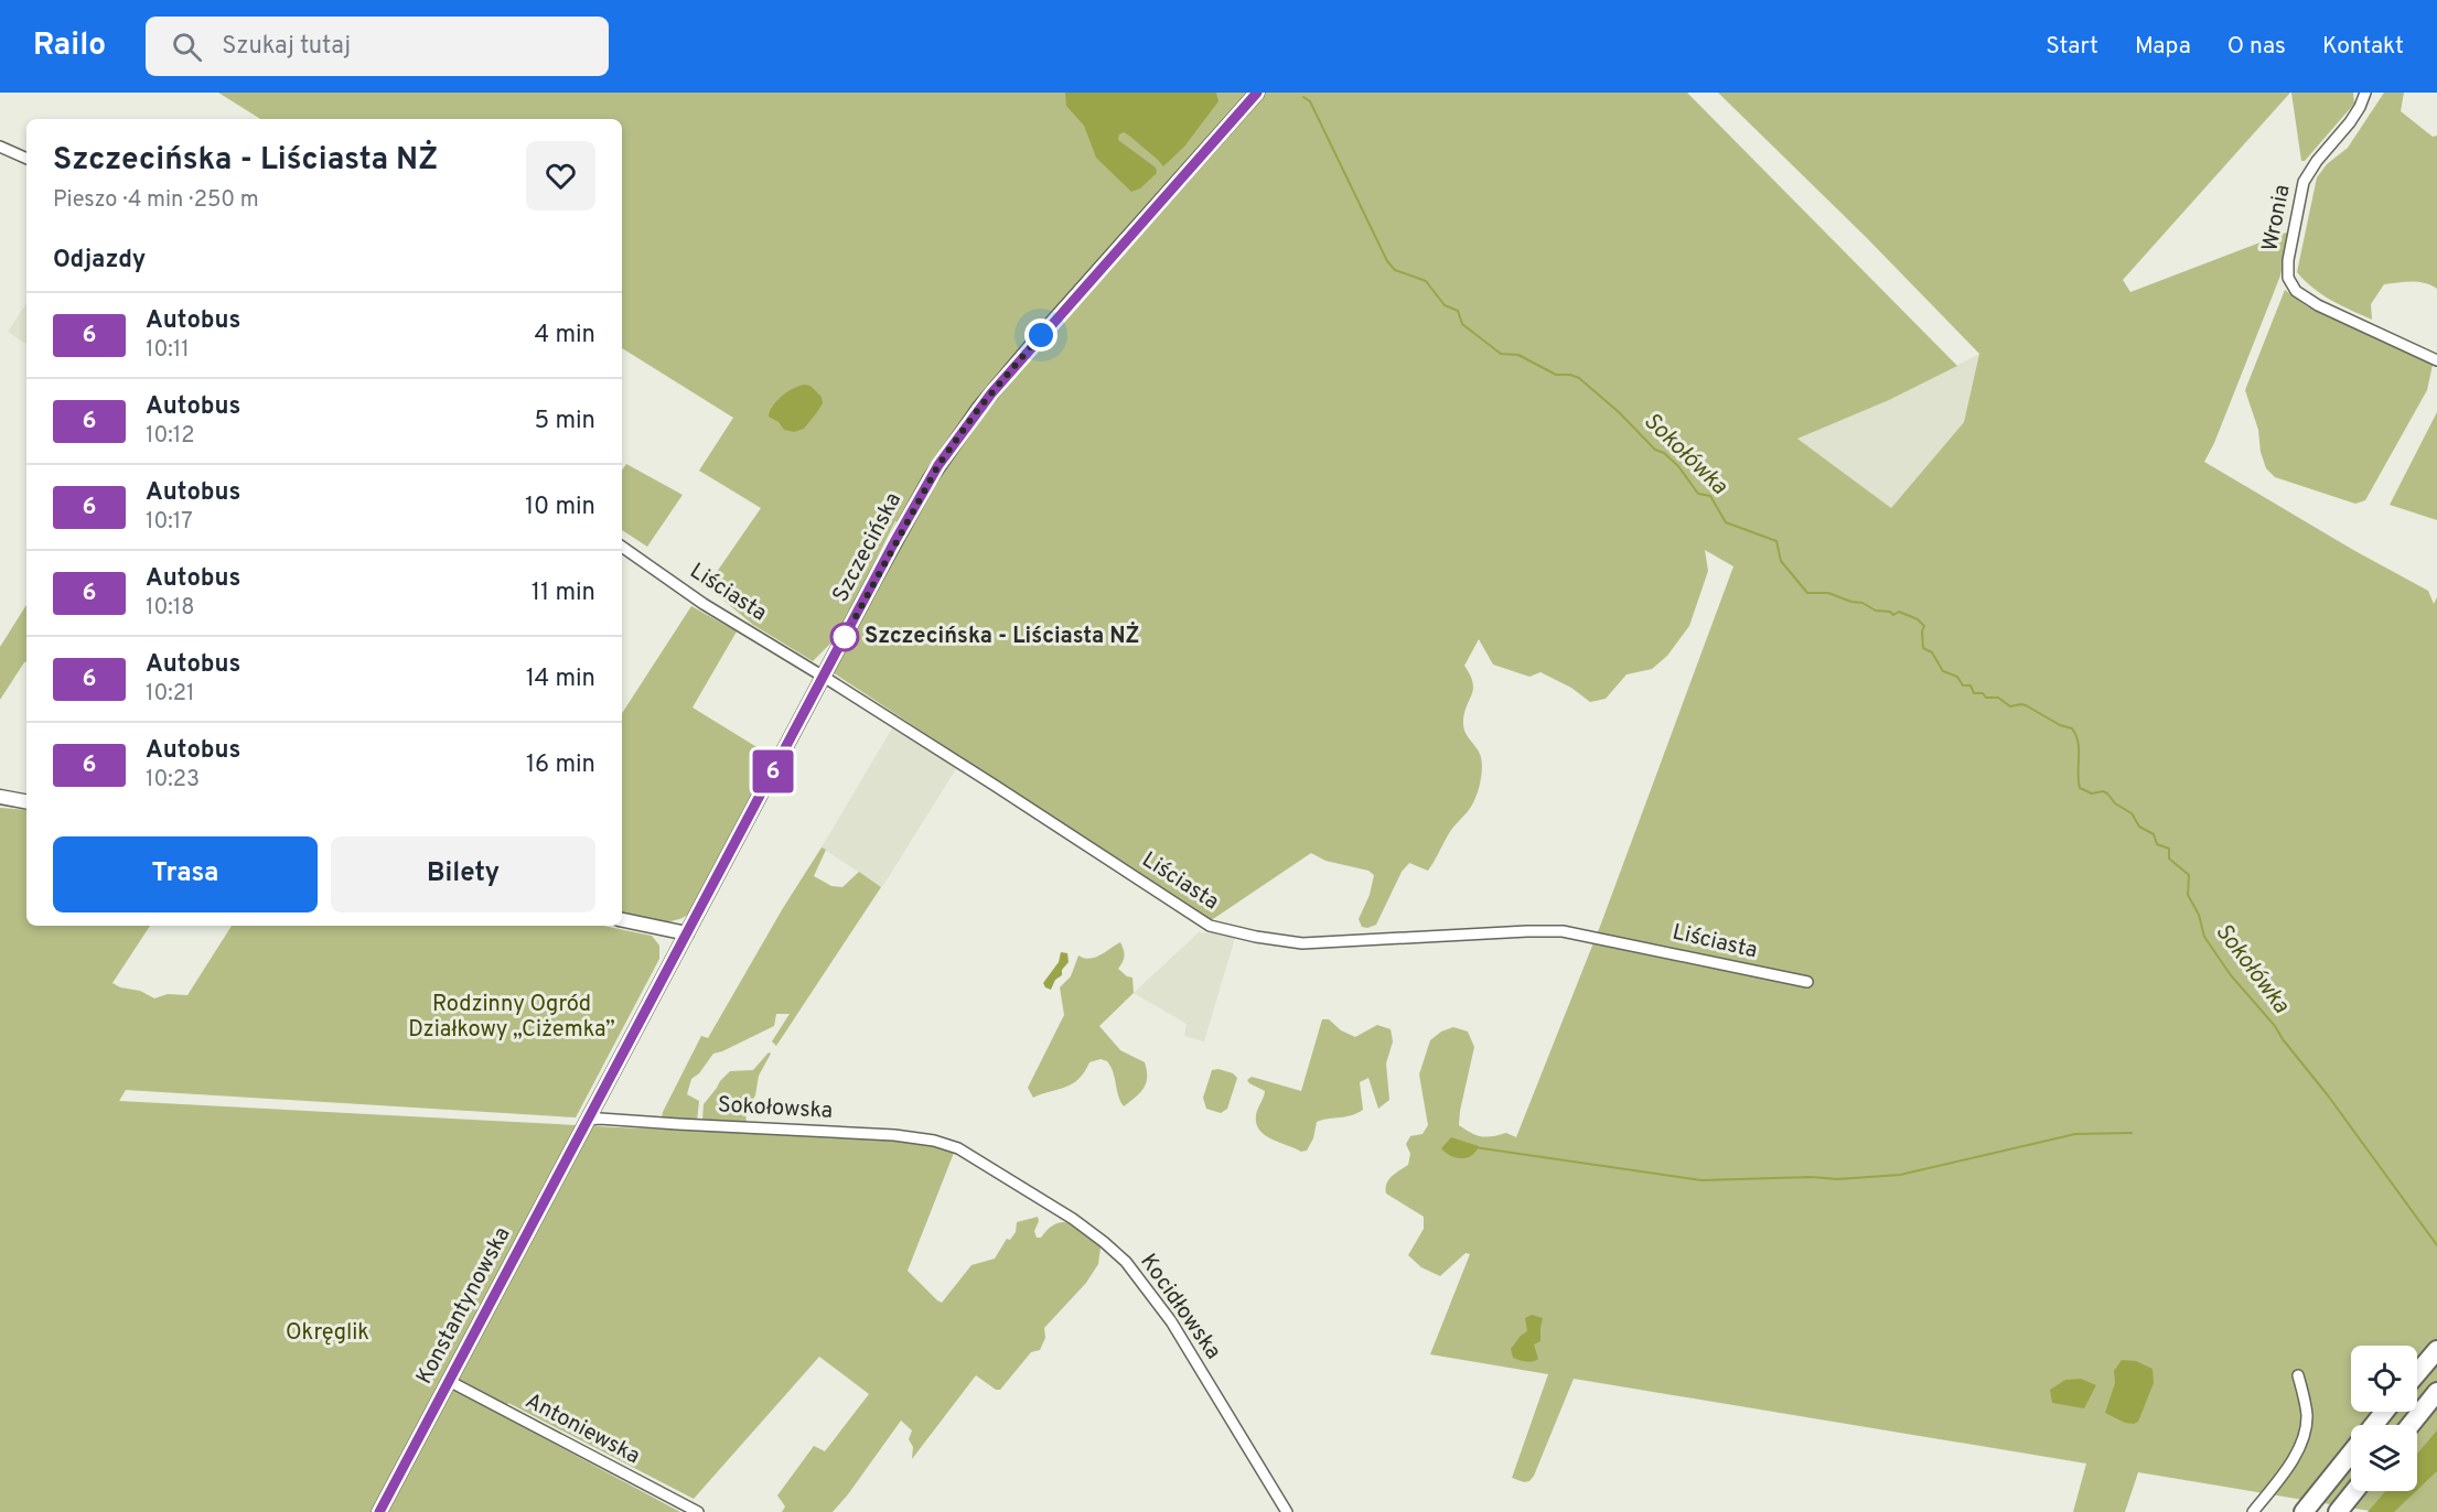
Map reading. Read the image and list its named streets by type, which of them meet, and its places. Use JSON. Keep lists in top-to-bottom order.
{
  "streets": {
    "main road": ["Szczecińska", "Konstantynowska"],
    "street": [
      "Wronia",
      "Liściasta",
      "Sokołowska",
      "Kocidłowska",
      "Antoniewska"
    ]
  },
  "crossings": [
    ["Szczecińska", "Liściasta"],
    ["Szczecińska", "Sokołowska"],
    ["Szczecińska", "Konstantynowska"],
    ["Sokołowska", "Konstantynowska"],
    ["Sokołowska", "Kocidłowska"],
    ["Konstantynowska", "Antoniewska"]
  ],
  "water": ["Sokołówka"],
  "parks": ["Rodzinny Ogród Działkowy „Ciżemka”", "Okręglik"],
  "places": ["Szczecińska - Liściasta NŻ"],
  "lines": ["bus line 6"],
  "page": {
    "header": "Railo",
    "search": "Szukaj tutaj",
    "nav": [
      "Start",
      "Mapa",
      "O nas",
      "Kontakt"
    ],
    "on_map": "6",
    "heading": [
      ["Szczecińska - Liściasta NŻ", "Pieszo · 4 min · 250 m"],
      "Odjazdy"
    ],
    "list": [
      {
        "mark": "6",
        "name": "Autobus",
        "note": "10:11",
        "value": "4 min"
      },
      {
        "mark": "6",
        "name": "Autobus",
        "note": "10:12",
        "value": "5 min"
      },
      {
        "mark": "6",
        "name": "Autobus",
        "note": "10:17",
        "value": "10 min"
      },
      {
        "mark": "6",
        "name": "Autobus",
        "note": "10:18",
        "value": "11 min"
      },
      {
        "mark": "6",
        "name": "Autobus",
        "note": "10:21",
        "value": "14 min"
      },
      {
        "mark": "6",
        "name": "Autobus",
        "note": "10:23",
        "value": "16 min"
      }
    ],
    "buttons": ["Trasa", "Bilety"]
  }
}
